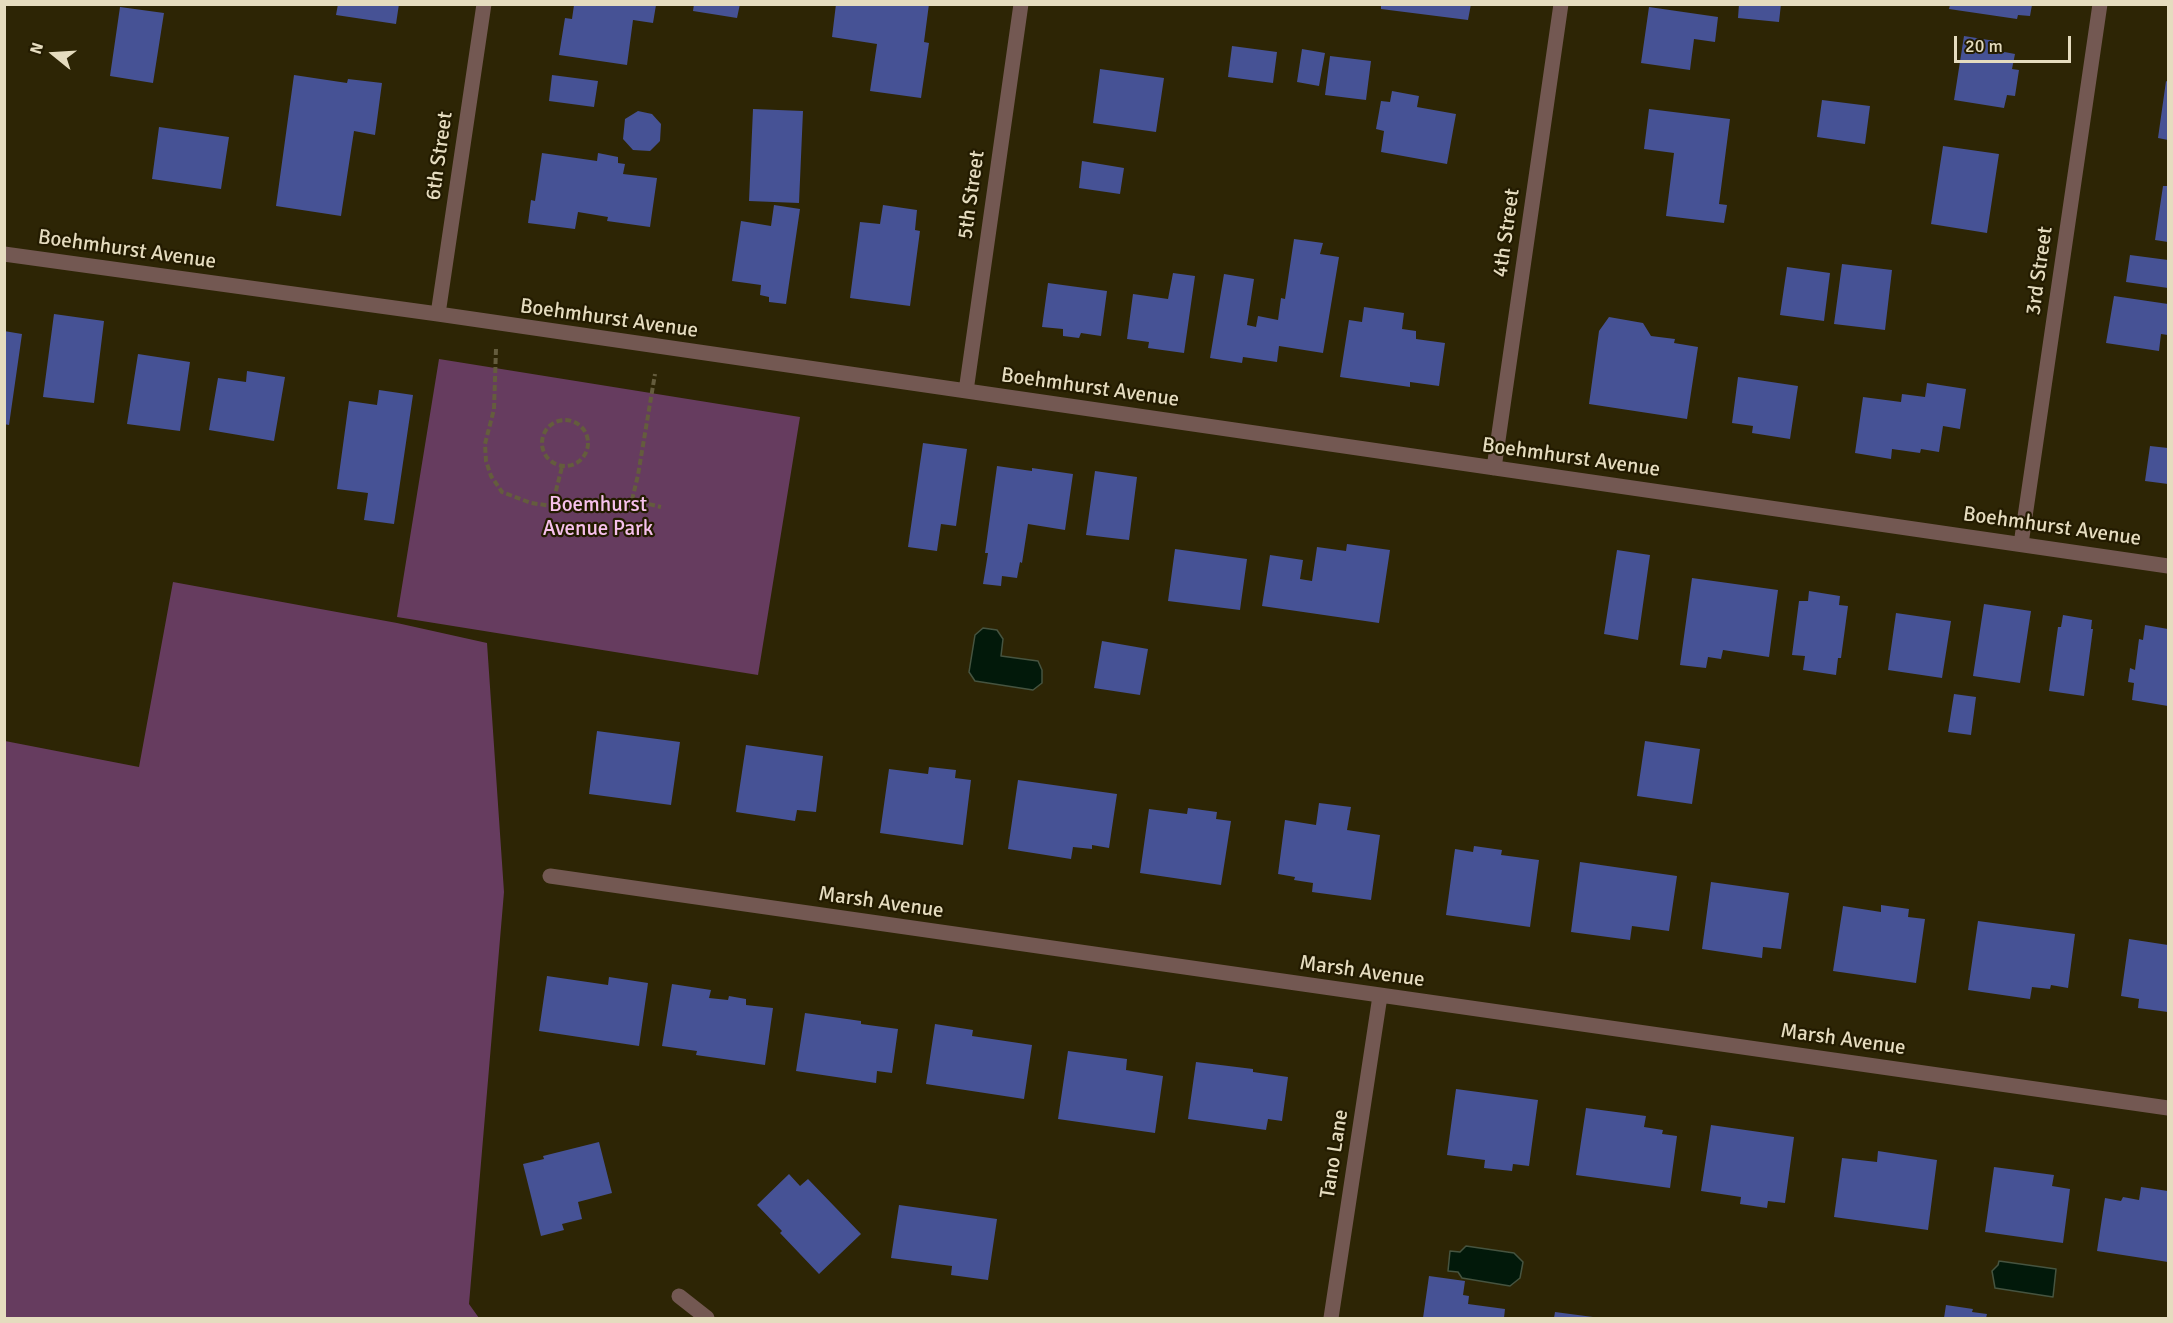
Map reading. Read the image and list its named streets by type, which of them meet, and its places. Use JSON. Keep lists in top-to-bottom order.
{
  "streets": {
    "street": [
      "6th Street",
      "5th Street",
      "4th Street",
      "Boehmhurst Avenue",
      "3rd Street",
      "Marsh Avenue",
      "Tano Lane"
    ]
  },
  "crossings": [
    ["6th Street", "Boehmhurst Avenue"],
    ["5th Street", "Boehmhurst Avenue"],
    ["4th Street", "Boehmhurst Avenue"],
    ["Boehmhurst Avenue", "3rd Street"],
    ["Marsh Avenue", "Tano Lane"]
  ],
  "parks": ["Boemhurst Avenue Park"],
  "scale_bar": "20 m",
  "north": "left"
}
